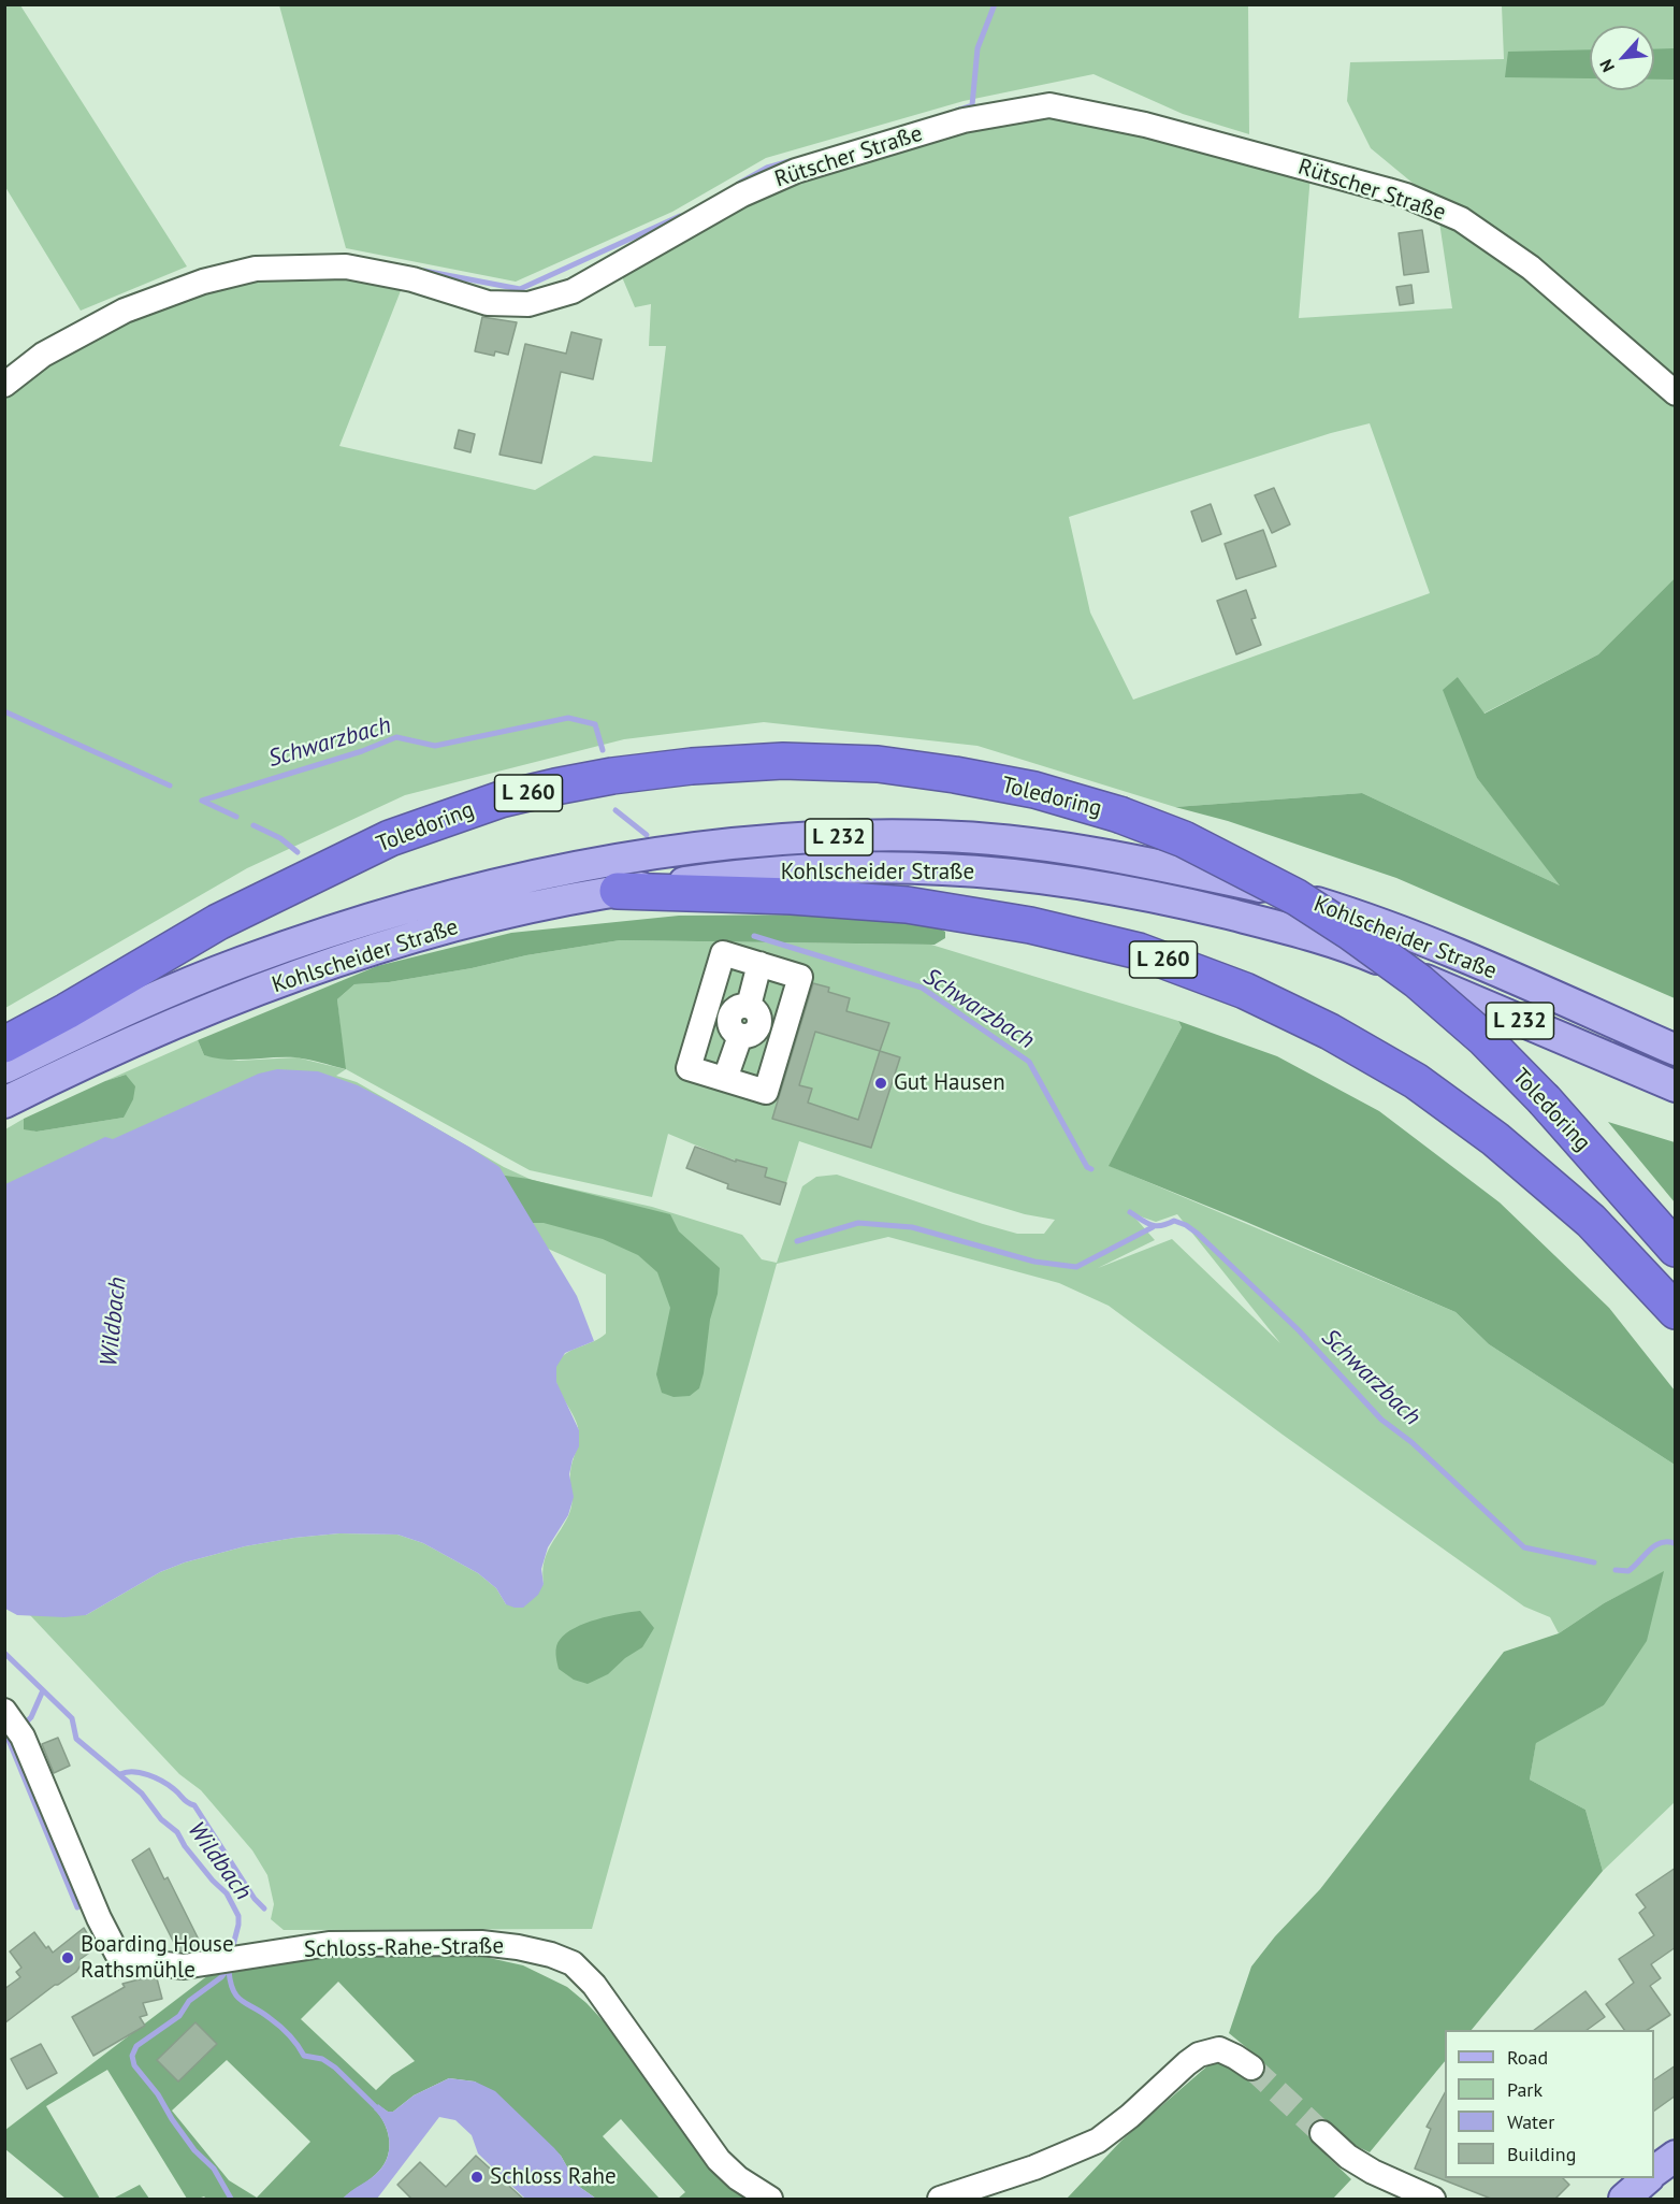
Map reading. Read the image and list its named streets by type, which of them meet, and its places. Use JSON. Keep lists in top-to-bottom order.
{
  "streets": {
    "highway": ["L 260", "Toledoring"],
    "main road": ["L 232", "Kohlscheider Straße"],
    "street": ["Rütscher Straße", "Schloss-Rahe-Straße"]
  },
  "crossings": [
    ["L 260", "Kohlscheider Straße"]
  ],
  "water": ["Schwarzbach", "Wildbach"],
  "places": ["Gut Hausen", "Boarding House Rathsmühle", "Schloss Rahe"],
  "legend": [
    "Road",
    "Park",
    "Water",
    "Building"
  ],
  "north": "bottom left"
}
